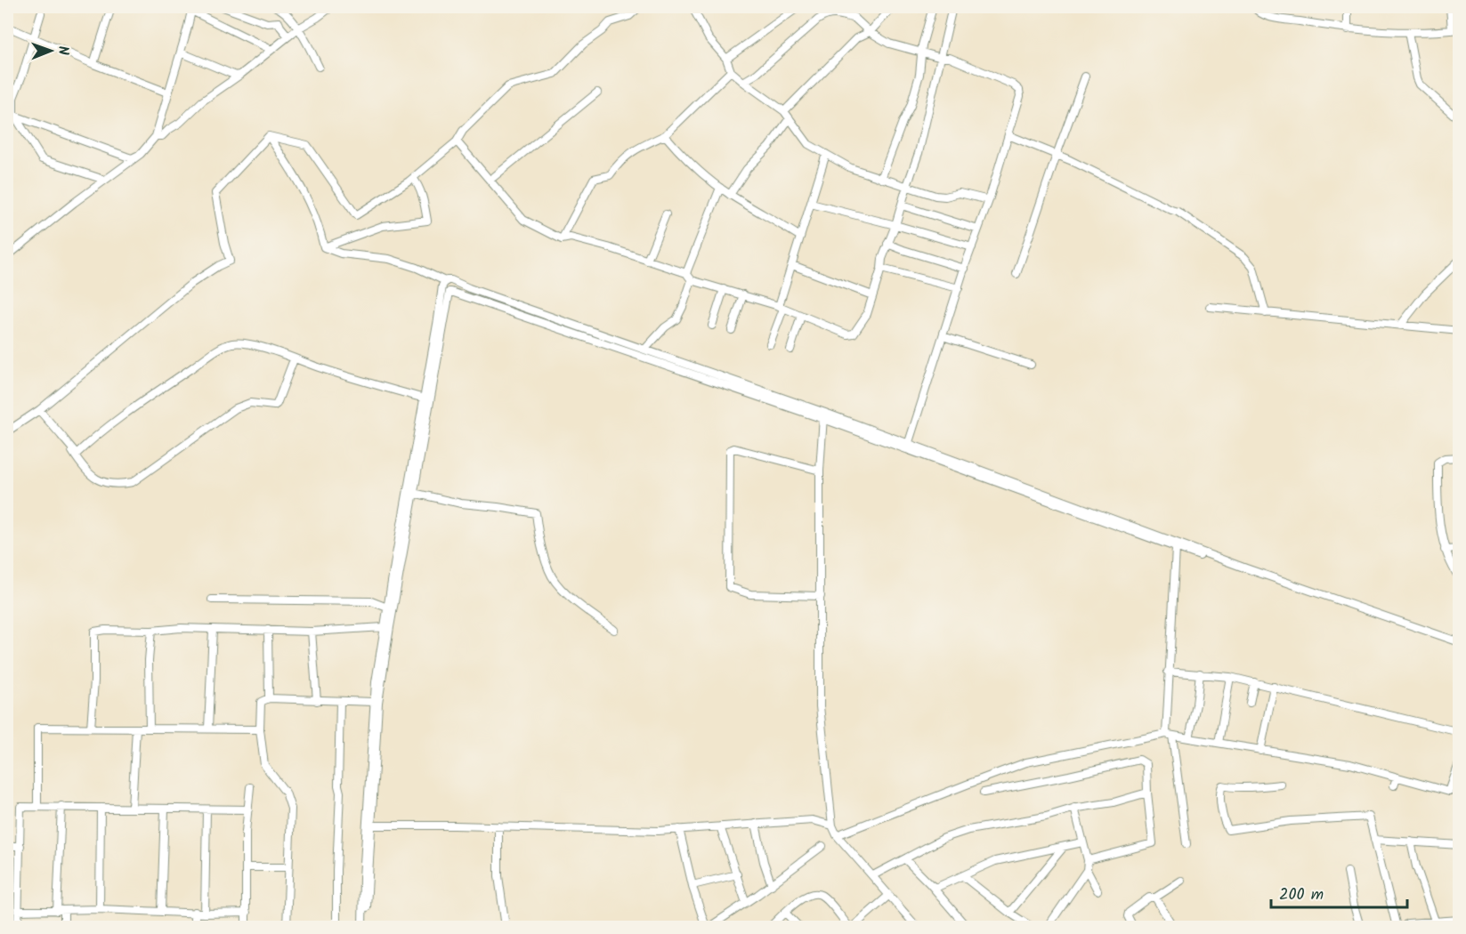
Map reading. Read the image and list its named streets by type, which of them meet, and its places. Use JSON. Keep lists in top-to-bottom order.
{
  "scale_bar": "200 m",
  "north": "right"
}
